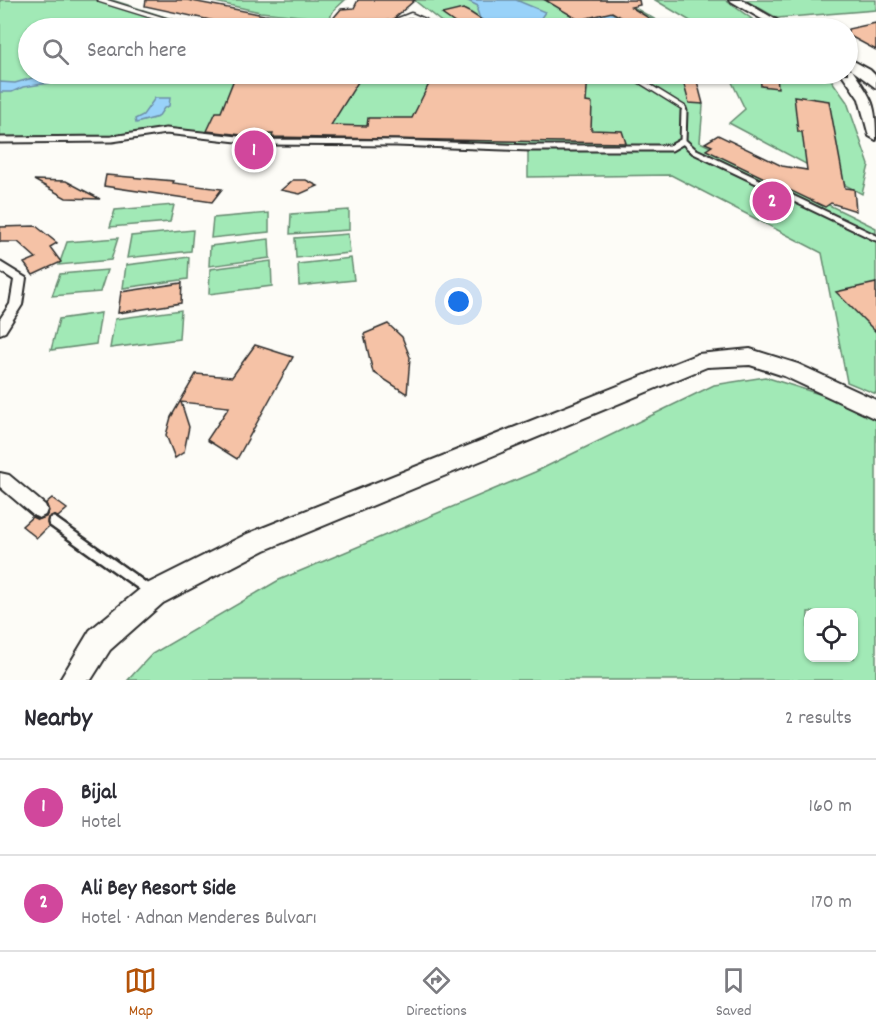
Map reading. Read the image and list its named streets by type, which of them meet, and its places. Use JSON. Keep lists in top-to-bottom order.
{
  "page": {
    "search": "Search here",
    "pins": ["1", "2"],
    "heading": ["Nearby", "2 results"],
    "list": [
      {
        "mark": "1",
        "name": "Bijal",
        "note": "Hotel",
        "value": "160 m"
      },
      {
        "mark": "2",
        "name": "Ali Bey Resort Side",
        "note": "Hotel · Adnan Menderes Bulvarı",
        "value": "170 m"
      }
    ],
    "nav": ["Map", "Directions", "Saved"]
  }
}
